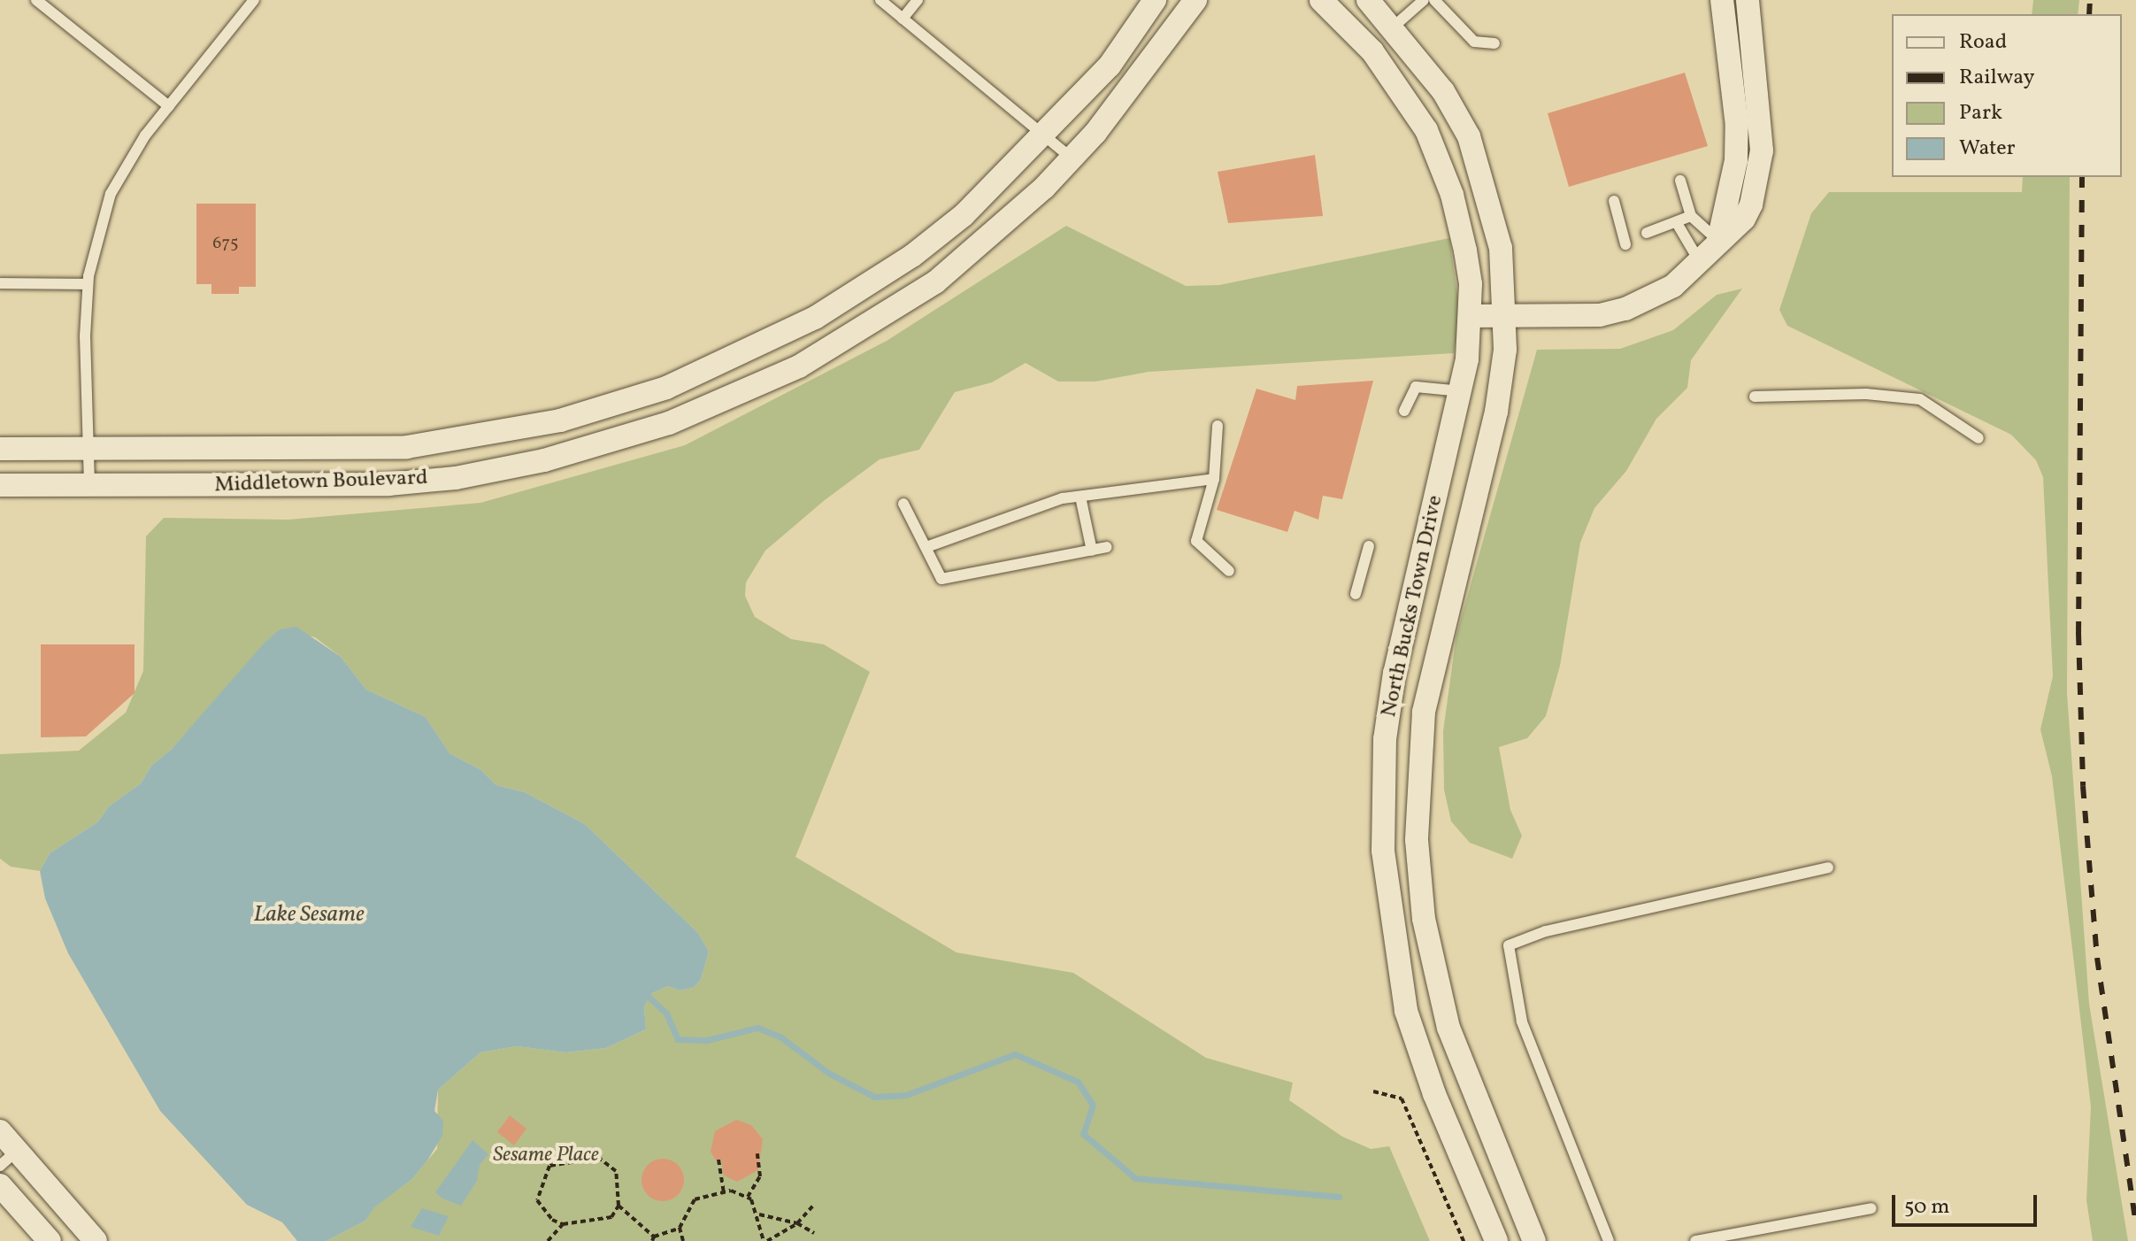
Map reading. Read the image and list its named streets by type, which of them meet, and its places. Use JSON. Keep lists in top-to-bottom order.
{
  "streets": {
    "street": ["Middletown Boulevard", "North Bucks Town Drive"]
  },
  "water": ["Lake Sesame"],
  "parks": ["Sesame Place"],
  "house_numbers": ["675"],
  "legend": [
    "Road",
    "Railway",
    "Park",
    "Water"
  ],
  "scale_bar": "50 m"
}
